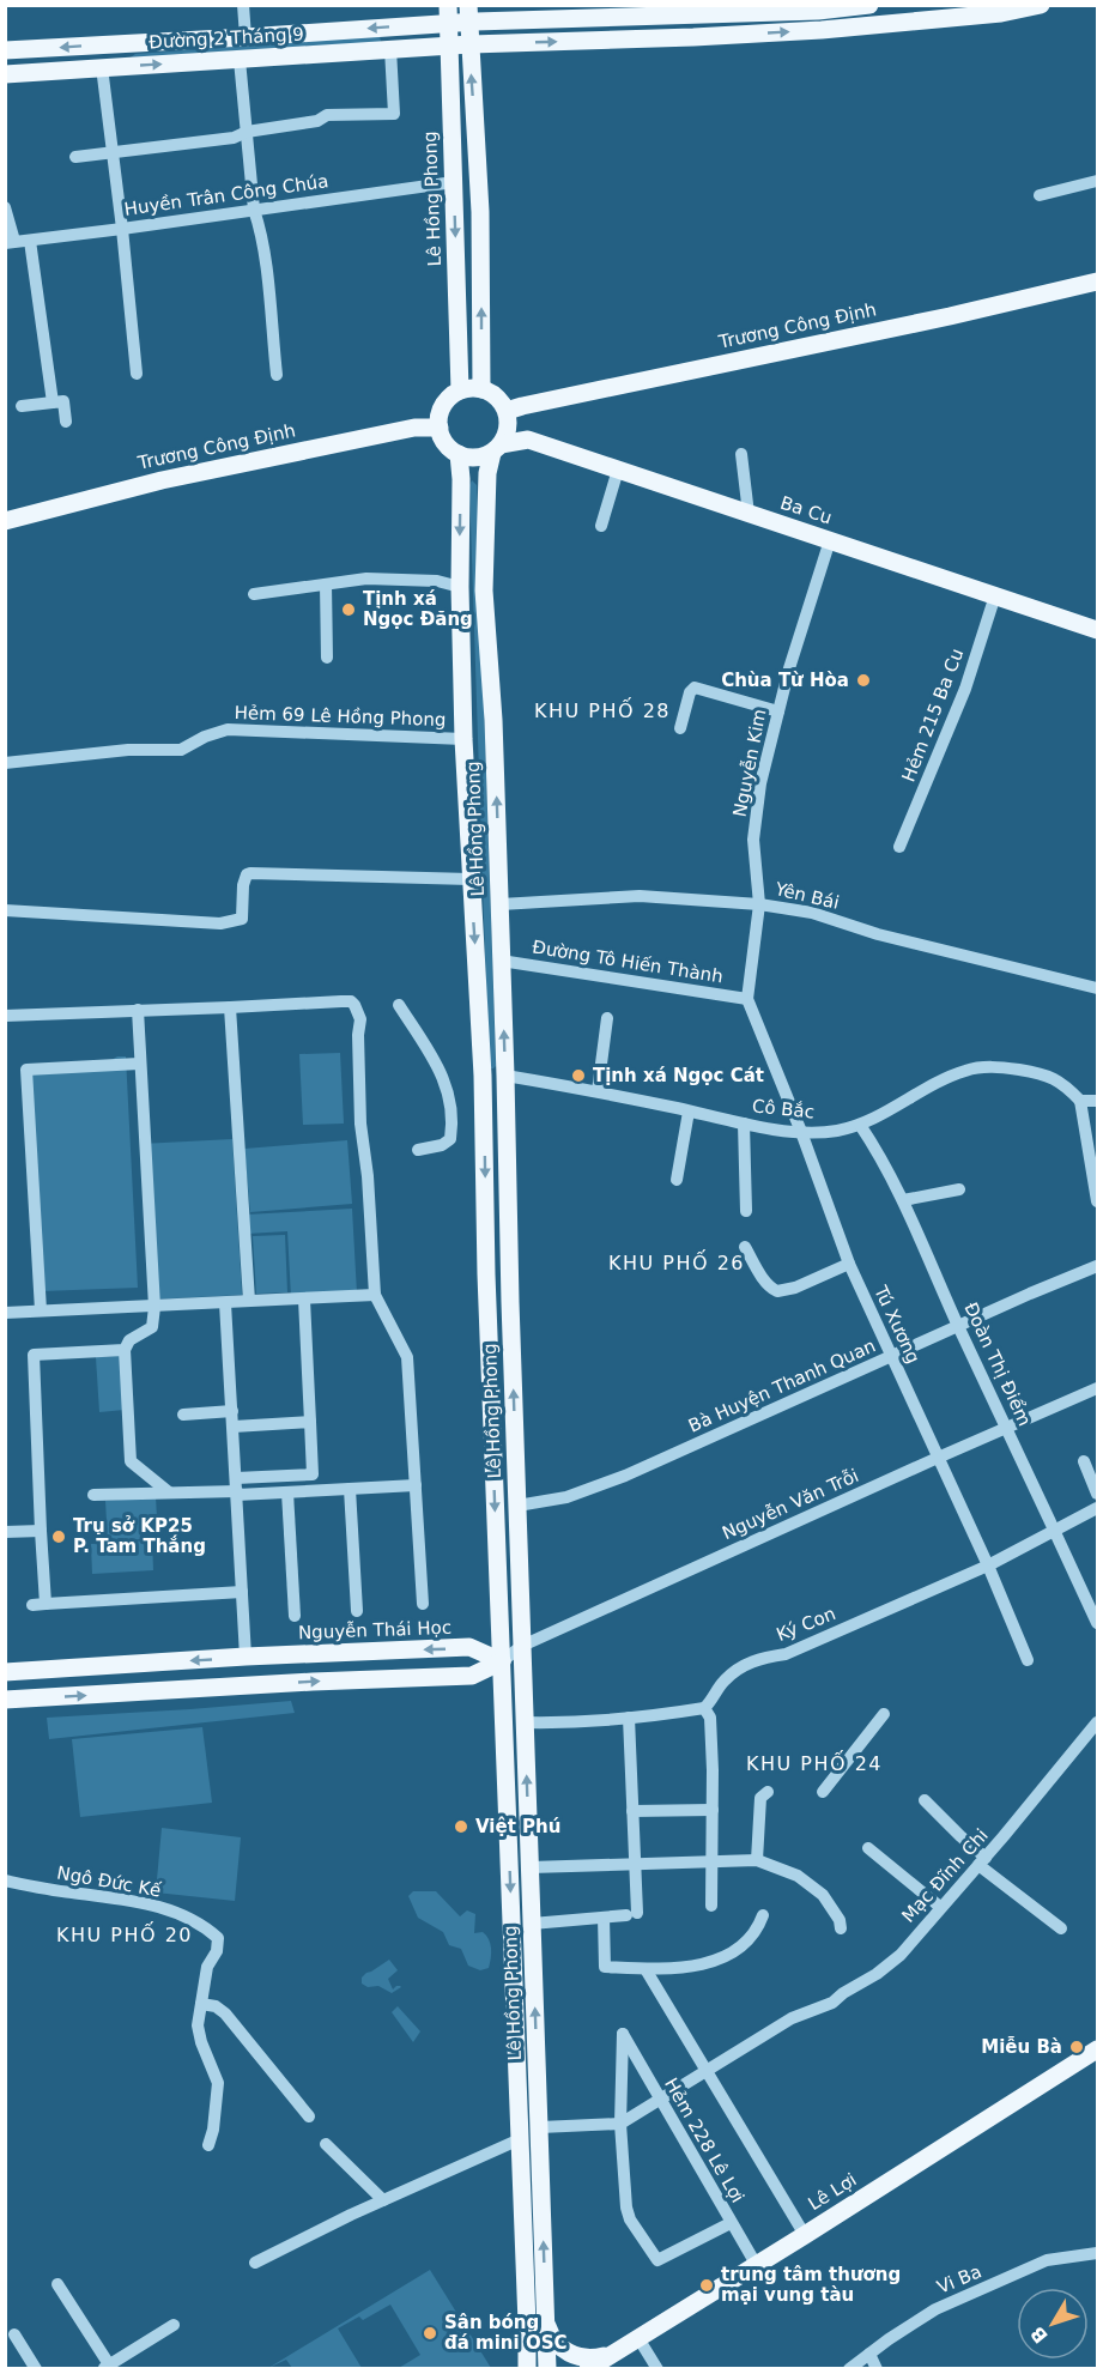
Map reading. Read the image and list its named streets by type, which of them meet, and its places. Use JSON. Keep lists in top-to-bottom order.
{
  "streets": {
    "main road": [
      "Đường 2 Tháng 9",
      "Lê Hồng Phong",
      "Trương Công Định",
      "Ba Cu",
      "Nguyễn Thái Học",
      "Lê Lợi"
    ],
    "street": [
      "Huyền Trân Công Chúa",
      "Hẻm 215 Ba Cu",
      "Hẻm 69 Lê Hồng Phong",
      "Nguyễn Kim",
      "Yên Bái",
      "Đường Tô Hiến Thành",
      "Cô Bắc",
      "Tú Xương",
      "Đoàn Thị Điểm",
      "Bà Huyện Thanh Quan",
      "Nguyễn Văn Trỗi",
      "Ký Con",
      "Mạc Đĩnh Chi",
      "Ngô Đức Kế",
      "Hẻm 228 Lê Lợi",
      "Vi Ba"
    ]
  },
  "crossings": [
    ["Đường 2 Tháng 9", "Lê Hồng Phong"],
    ["Huyền Trân Công Chúa", "Lê Hồng Phong"],
    ["Lê Hồng Phong", "Trương Công Định"],
    ["Lê Hồng Phong", "Ba Cu"],
    ["Lê Hồng Phong", "Hẻm 69 Lê Hồng Phong"],
    ["Lê Hồng Phong", "Yên Bái"],
    ["Lê Hồng Phong", "Đường Tô Hiến Thành"],
    ["Lê Hồng Phong", "Cô Bắc"],
    ["Lê Hồng Phong", "Bà Huyện Thanh Quan"],
    ["Lê Hồng Phong", "Nguyễn Văn Trỗi"],
    ["Lê Hồng Phong", "Nguyễn Thái Học"],
    ["Trương Công Định", "Ba Cu"],
    ["Ba Cu", "Hẻm 215 Ba Cu"],
    ["Ba Cu", "Nguyễn Kim"],
    ["Nguyễn Kim", "Yên Bái"],
    ["Nguyễn Kim", "Đường Tô Hiến Thành"],
    ["Nguyễn Kim", "Tú Xương"],
    ["Đường Tô Hiến Thành", "Tú Xương"],
    ["Cô Bắc", "Tú Xương"],
    ["Cô Bắc", "Đoàn Thị Điểm"],
    ["Tú Xương", "Bà Huyện Thanh Quan"],
    ["Tú Xương", "Nguyễn Văn Trỗi"],
    ["Tú Xương", "Ký Con"],
    ["Đoàn Thị Điểm", "Bà Huyện Thanh Quan"],
    ["Đoàn Thị Điểm", "Nguyễn Văn Trỗi"],
    ["Đoàn Thị Điểm", "Ký Con"],
    ["Nguyễn Văn Trỗi", "Nguyễn Thái Học"],
    ["Mạc Đĩnh Chi", "Hẻm 228 Lê Lợi"],
    ["Hẻm 228 Lê Lợi", "Lê Lợi"]
  ],
  "districts": [
    "KHU PHỐ 28",
    "KHU PHỐ 26",
    "KHU PHỐ 24",
    "KHU PHỐ 20"
  ],
  "places": [
    "Tịnh xá Ngọc Đăng",
    "Chùa Từ Hòa",
    "Tịnh xá Ngọc Cát",
    "Trụ sở KP25 P. Tam Thắng",
    "Việt Phú",
    "Miễu Bà",
    "trung tâm thương mại vung tàu",
    "Sân bóng đá mini OSC"
  ],
  "north": "bottom left"
}
